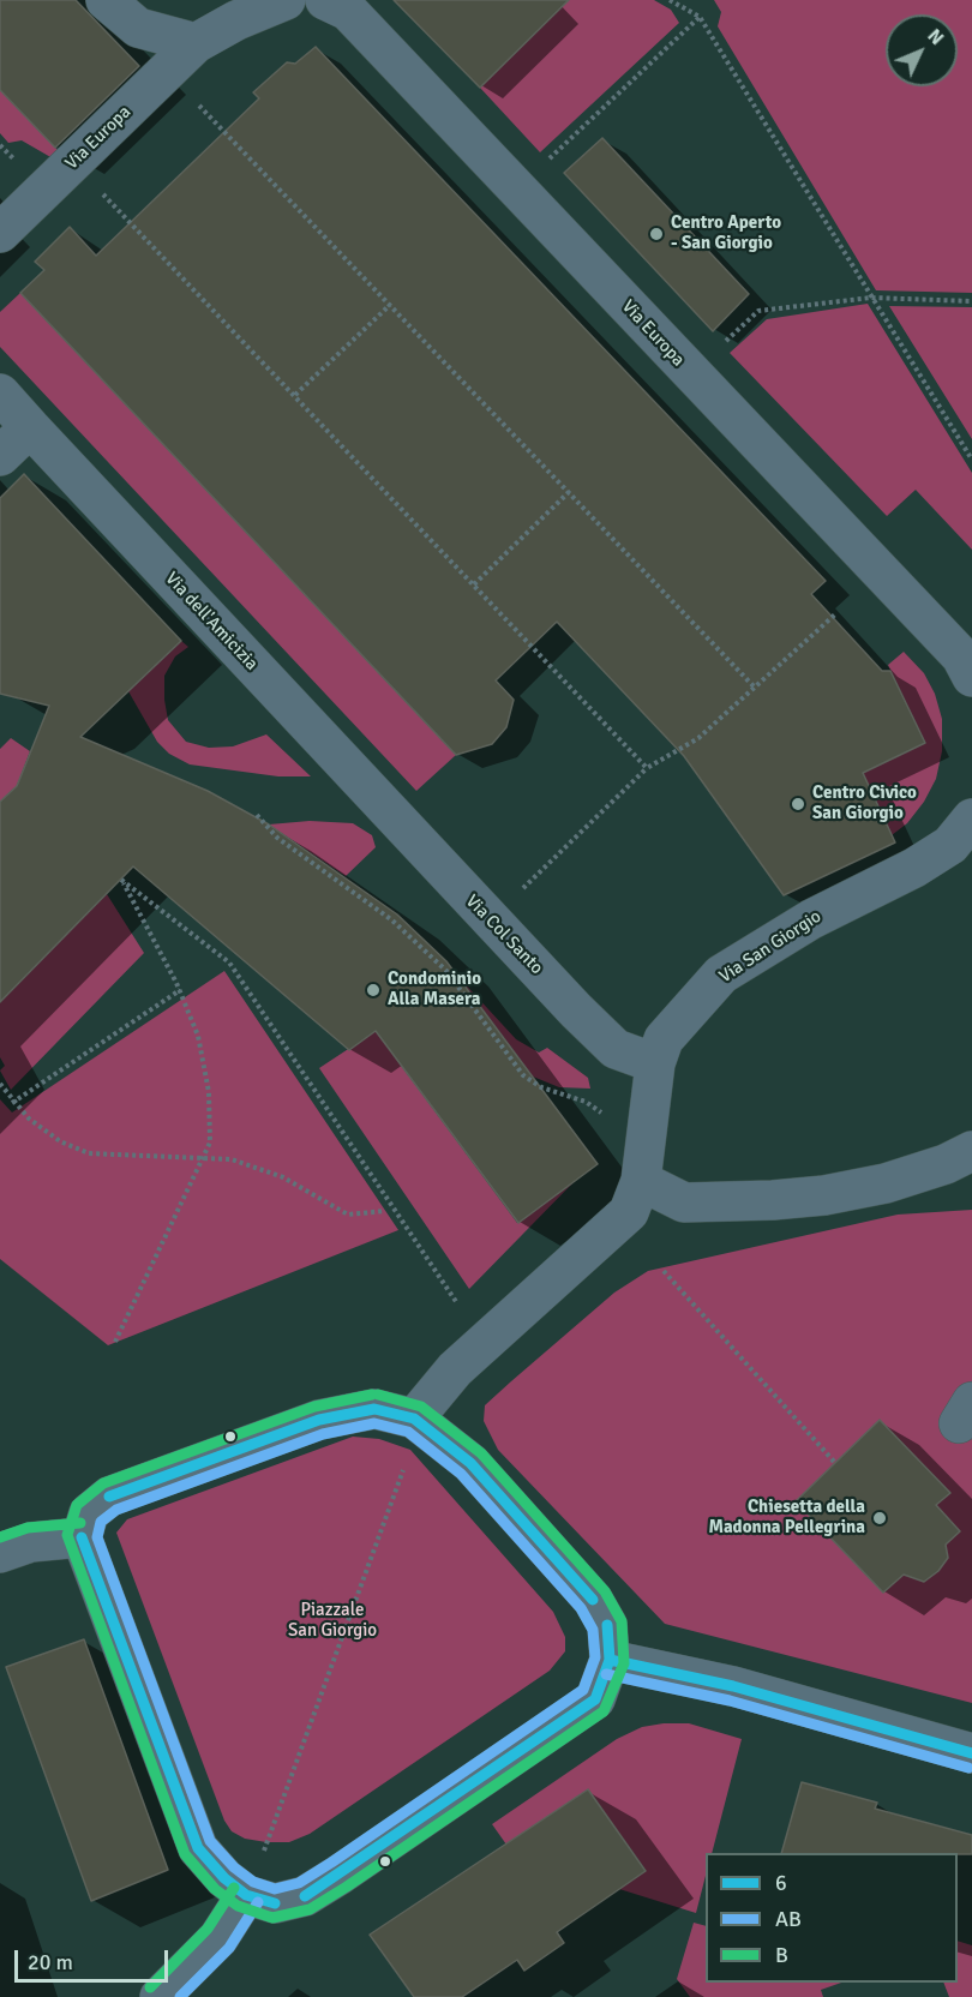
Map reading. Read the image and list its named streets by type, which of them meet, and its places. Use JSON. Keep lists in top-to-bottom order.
{
  "streets": {
    "street": [
      "Via Europa",
      "Via dell'Amicizia",
      "Via Col Santo",
      "Via San Giorgio"
    ]
  },
  "crossings": [
    ["Via dell'Amicizia", "Via Col Santo"],
    ["Via Col Santo", "Via San Giorgio"]
  ],
  "parks": ["Piazzale San Giorgio"],
  "places": [
    "Centro Aperto - San Giorgio",
    "Centro Civico San Giorgio",
    "Condominio Alla Masera",
    "Chiesetta della Madonna Pellegrina"
  ],
  "lines": ["transit line B", "transit line 6", "transit line AB"],
  "legend": ["6", "AB", "B"],
  "scale_bar": "20 m",
  "north": "top right"
}
